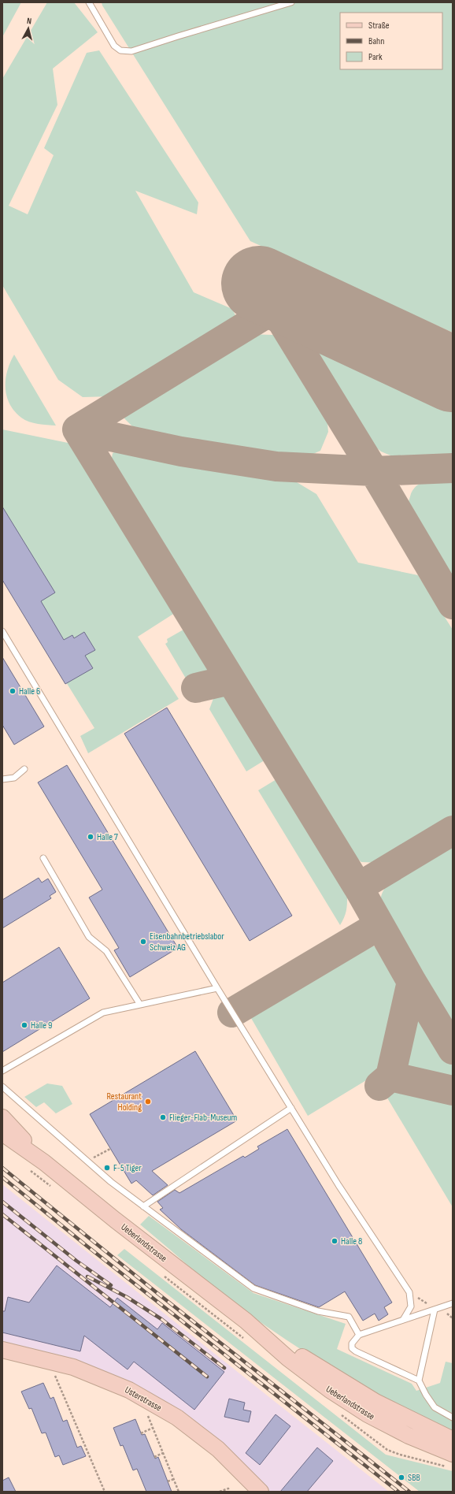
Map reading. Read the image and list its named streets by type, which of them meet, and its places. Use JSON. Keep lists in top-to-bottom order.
{
  "streets": {
    "main road": ["Ueberlandstrasse", "Usterstrasse"]
  },
  "places": [
    "Halle 6",
    "Halle 7",
    "Eisenbahnbetriebslabor Schweiz AG",
    "Halle 9",
    "Restaurant Holding",
    "Flieger-Flab-Museum",
    "F-5 Tiger",
    "Halle 8",
    "SBB"
  ],
  "legend": ["Straße", "Bahn", "Park"],
  "north": "top"
}
